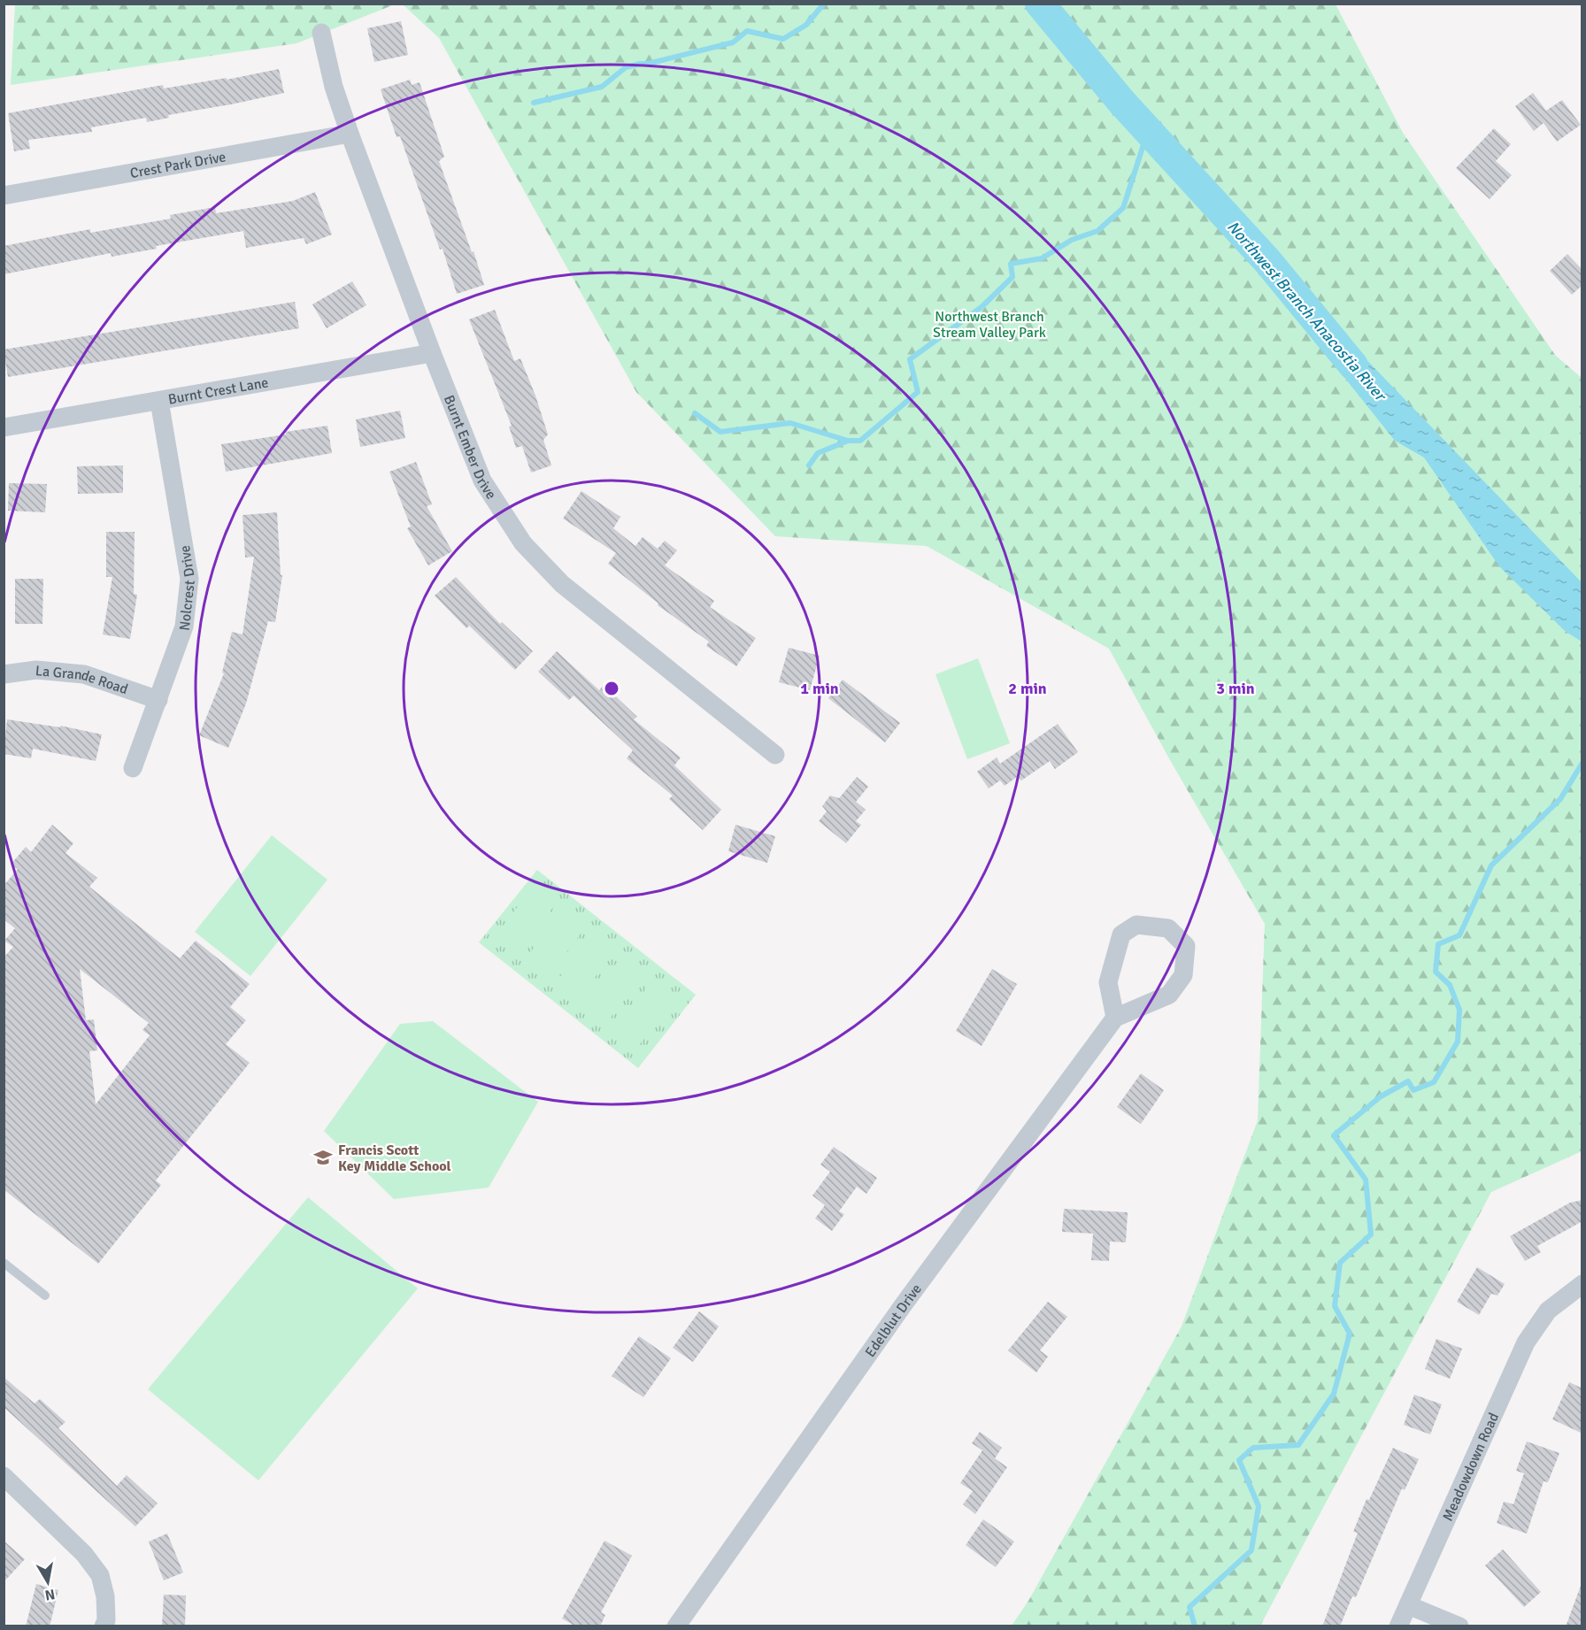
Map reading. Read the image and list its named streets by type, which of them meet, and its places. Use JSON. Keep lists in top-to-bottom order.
{
  "streets": {
    "street": [
      "Crest Park Drive",
      "Burnt Crest Lane",
      "Burnt Ember Drive",
      "Nolcrest Drive",
      "La Grande Road",
      "Edelblut Drive",
      "Meadowdown Road"
    ]
  },
  "crossings": [
    ["Crest Park Drive", "Burnt Ember Drive"],
    ["Burnt Crest Lane", "Burnt Ember Drive"],
    ["Burnt Crest Lane", "Nolcrest Drive"],
    ["Nolcrest Drive", "La Grande Road"]
  ],
  "water": ["Northwest Branch Anacostia River"],
  "parks": ["Northwest Branch Stream Valley Park"],
  "places": {
    "school or university": ["Francis Scott Key Middle School"]
  },
  "north": "bottom",
  "rings": ["1 min", "2 min", "3 min"]
}
